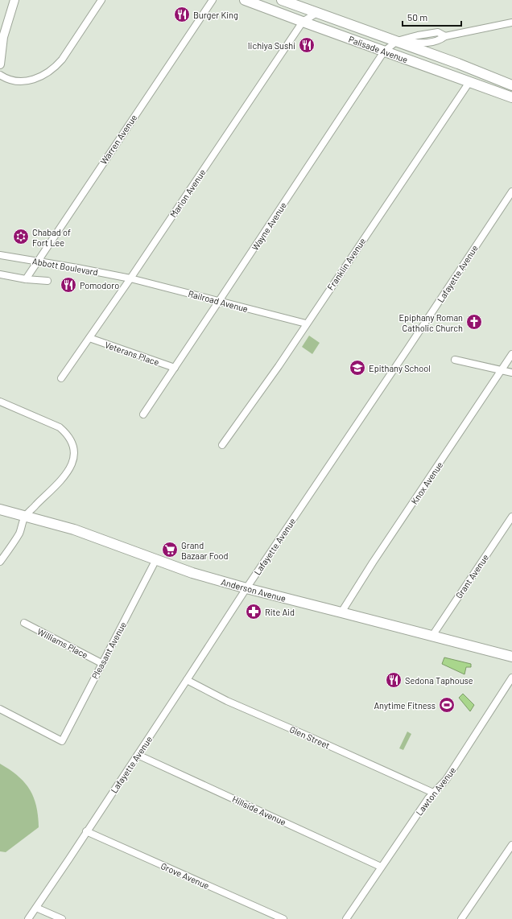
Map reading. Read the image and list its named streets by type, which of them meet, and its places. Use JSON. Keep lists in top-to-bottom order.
{
  "streets": {
    "main road": ["Palisade Avenue", "Anderson Avenue"],
    "street": [
      "Warren Avenue",
      "Marion Avenue",
      "Wayne Avenue",
      "Franklin Avenue",
      "Abbott Boulevard",
      "Lafayette Avenue",
      "Railroad Avenue",
      "Veterans Place",
      "Knox Avenue",
      "Grant Avenue",
      "Williams Place",
      "Pleasant Avenue",
      "Glen Street",
      "Lawton Avenue",
      "Hillside Avenue",
      "Grove Avenue"
    ]
  },
  "crossings": [
    ["Palisade Avenue", "Marion Avenue"],
    ["Palisade Avenue", "Wayne Avenue"],
    ["Palisade Avenue", "Franklin Avenue"],
    ["Warren Avenue", "Abbott Boulevard"],
    ["Marion Avenue", "Abbott Boulevard"],
    ["Marion Avenue", "Railroad Avenue"],
    ["Marion Avenue", "Veterans Place"],
    ["Wayne Avenue", "Railroad Avenue"],
    ["Wayne Avenue", "Veterans Place"],
    ["Franklin Avenue", "Railroad Avenue"],
    ["Abbott Boulevard", "Railroad Avenue"],
    ["Lafayette Avenue", "Anderson Avenue"],
    ["Lafayette Avenue", "Glen Street"],
    ["Lafayette Avenue", "Hillside Avenue"],
    ["Lafayette Avenue", "Grove Avenue"],
    ["Knox Avenue", "Anderson Avenue"],
    ["Grant Avenue", "Anderson Avenue"],
    ["Anderson Avenue", "Pleasant Avenue"],
    ["Williams Place", "Pleasant Avenue"],
    ["Glen Street", "Lawton Avenue"],
    ["Lawton Avenue", "Hillside Avenue"]
  ],
  "places": {
    "restaurant": [
      "Burger King",
      "Iichiya Sushi",
      "Pomodoro",
      "Sedona Taphouse"
    ],
    "synagogue": ["Chabad of Fort Lee"],
    "church": ["Epiphany Roman Catholic Church"],
    "school or university": ["Epithany School"],
    "supermarket": ["Grand Bazaar Food"],
    "pharmacy": ["Rite Aid"],
    "sports": ["Anytime Fitness"]
  },
  "scale_bar": "50 m"
}
